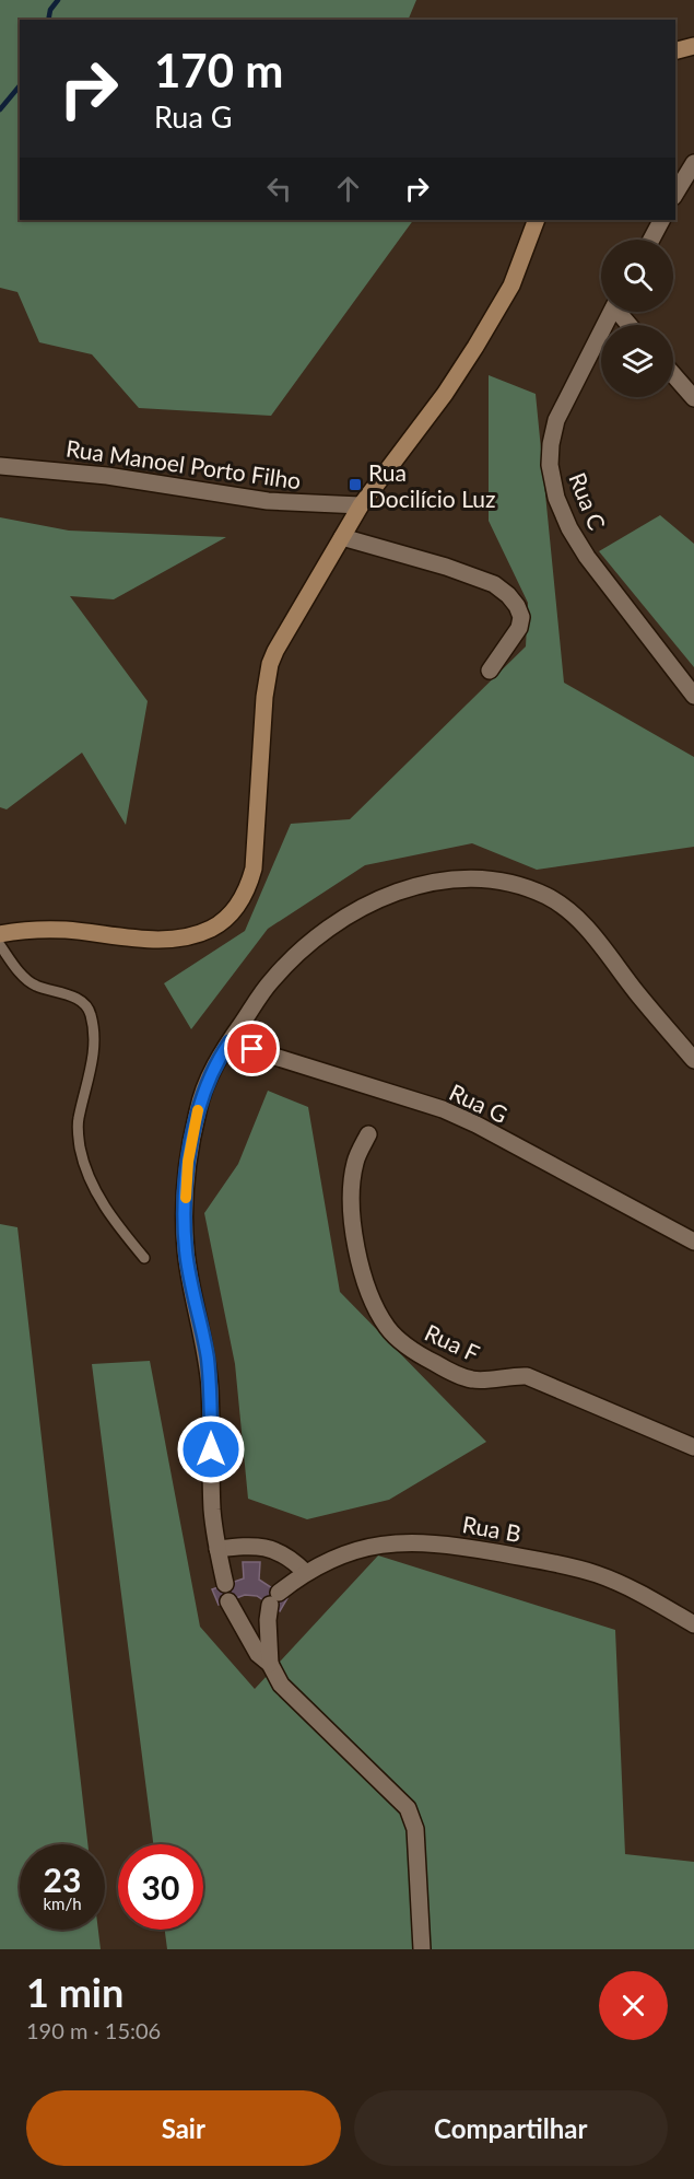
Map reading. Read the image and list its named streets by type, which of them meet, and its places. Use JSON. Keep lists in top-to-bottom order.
{
  "streets": {
    "street": [
      "Rua Manoel Porto Filho",
      "Rua C",
      "Rua G",
      "Rua F",
      "Rua B"
    ]
  },
  "places": {
    "transit": ["Rua Docilício Luz"]
  },
  "page": {
    "turn": ["170 m", "Rua G"],
    "speed": "23 km/h",
    "limit": "30",
    "heading": ["1 min", "190 m · 15:06"],
    "buttons": ["Sair", "Compartilhar"]
  }
}
